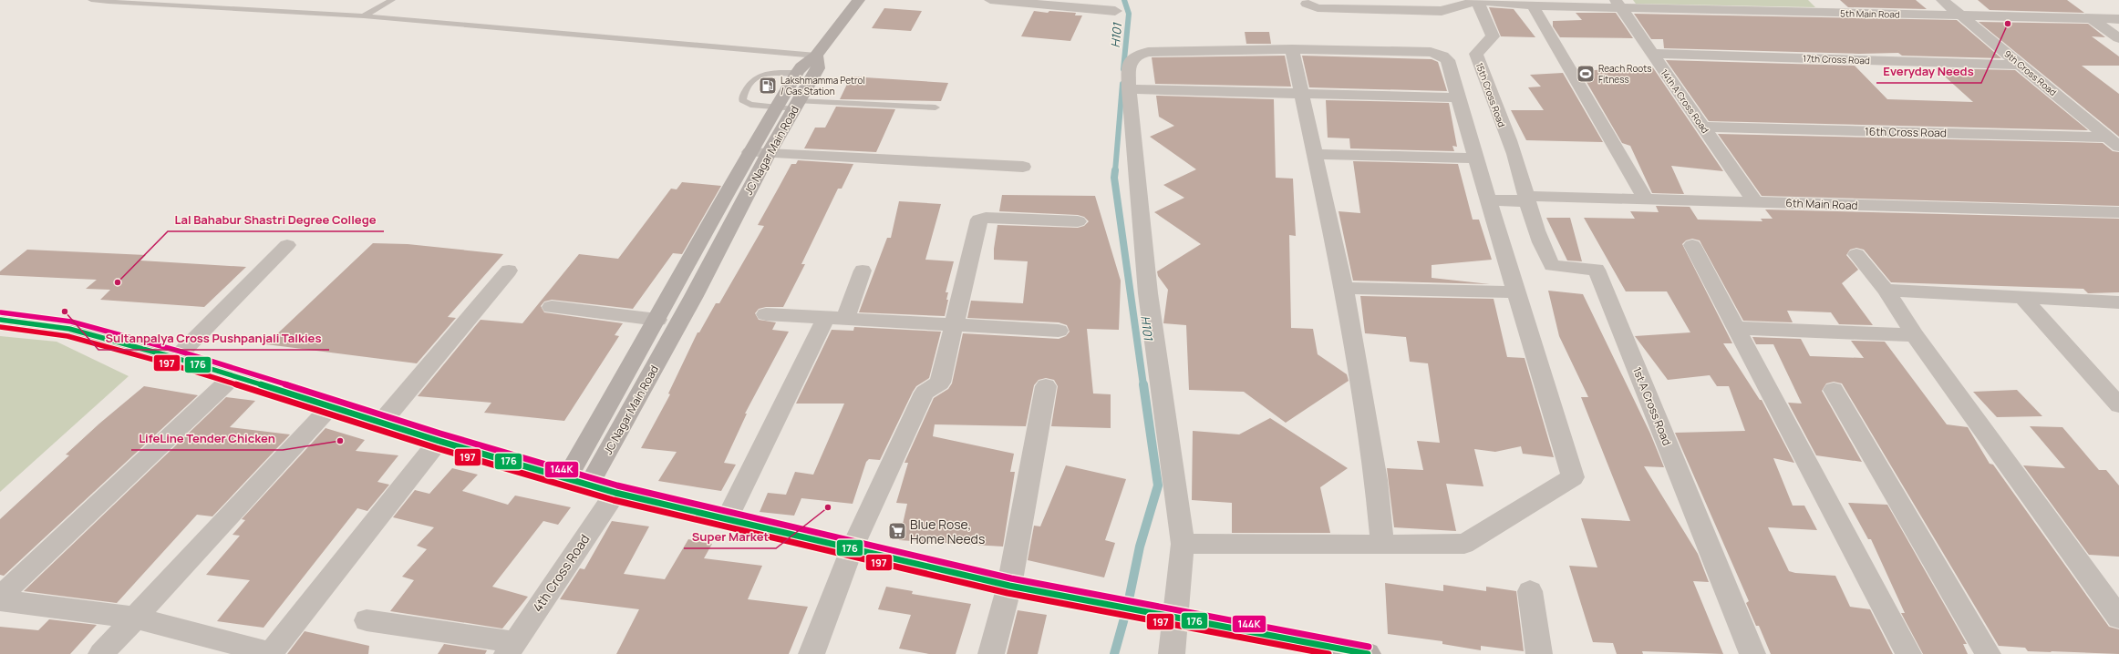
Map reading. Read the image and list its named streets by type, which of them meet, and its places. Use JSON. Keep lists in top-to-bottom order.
{
  "streets": {
    "main road": ["JC Nagar Main Road"],
    "street": [
      "5th Main Road",
      "17th Cross Road",
      "9th Cross Road",
      "15th Cross Road",
      "14th A Cross Road",
      "16th Cross Road",
      "6th Main Road",
      "1st A Cross Road",
      "4th Cross Road"
    ]
  },
  "crossings": [
    ["5th Main Road", "9th Cross Road"],
    ["5th Main Road", "15th Cross Road"],
    ["5th Main Road", "14th A Cross Road"],
    ["17th Cross Road", "9th Cross Road"],
    ["17th Cross Road", "14th A Cross Road"],
    ["9th Cross Road", "16th Cross Road"],
    ["15th Cross Road", "6th Main Road"],
    ["15th Cross Road", "1st A Cross Road"],
    ["14th A Cross Road", "16th Cross Road"],
    ["14th A Cross Road", "6th Main Road"],
    ["6th Main Road", "1st A Cross Road"]
  ],
  "water": ["H101"],
  "places": {
    "other": [
      "Everyday Needs",
      "Lal Bahabur Shastri Degree College",
      "Sultanpalya Cross Pushpanjali Talkies",
      "LifeLine Tender Chicken",
      "Super Market"
    ],
    "sports": ["Reach Roots Fitness"],
    "fuel station": ["Lakshmamma Petrol / Gas Station"],
    "supermarket": ["Blue Rose, Home Needs"]
  },
  "lines": ["transit line 144K", "transit line 176", "transit line 197"]
}
